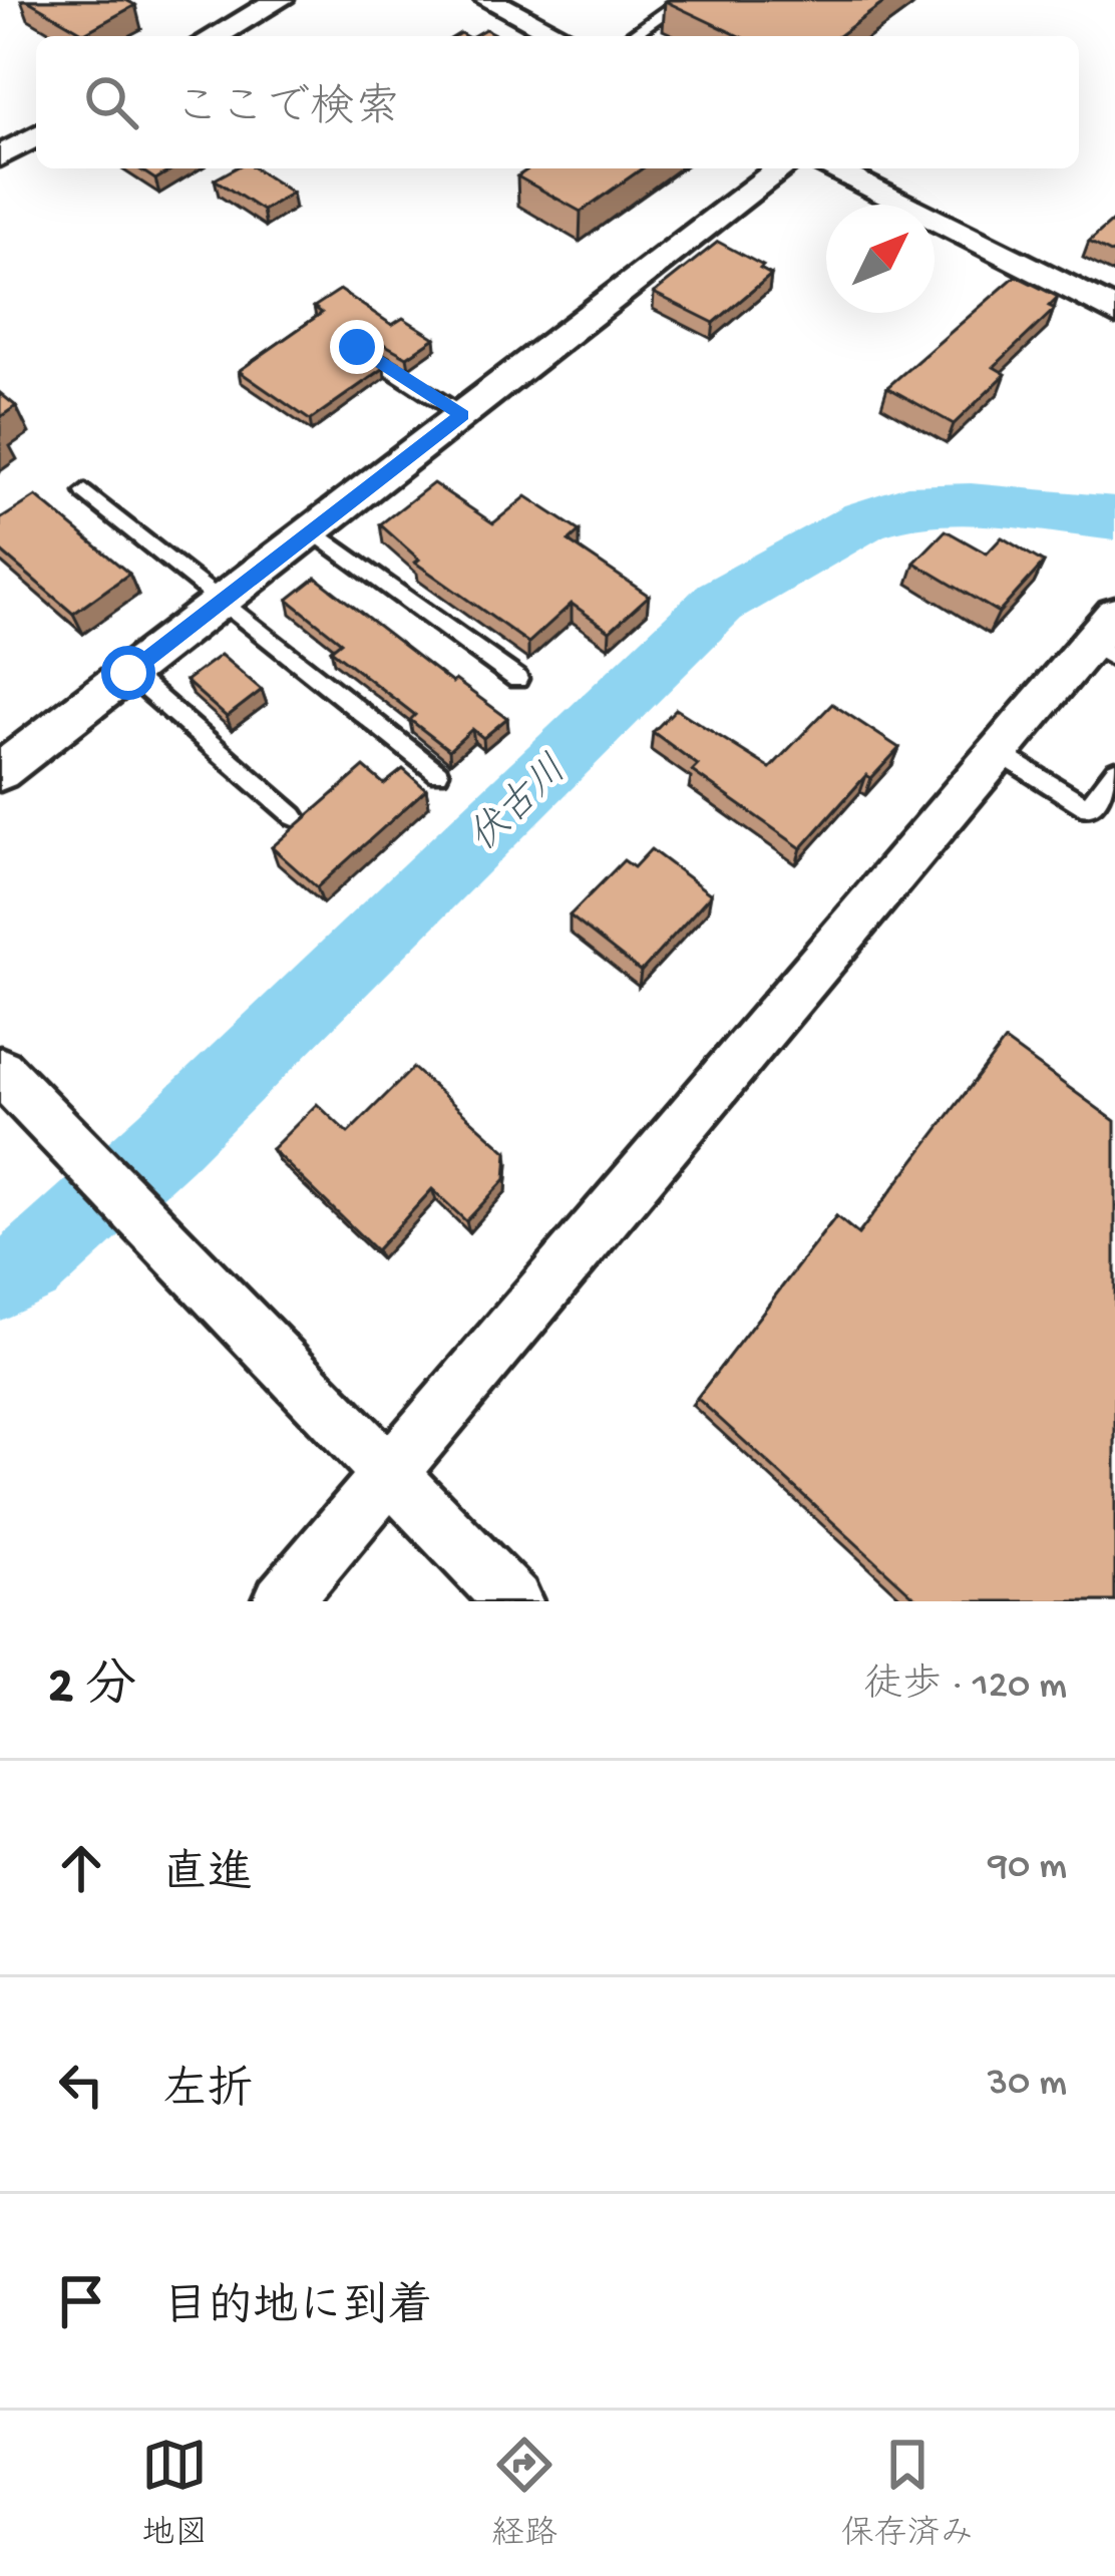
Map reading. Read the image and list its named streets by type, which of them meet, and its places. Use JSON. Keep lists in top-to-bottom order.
{
  "water": ["伏古川"],
  "north": "top right",
  "page": {
    "search": "ここで検索",
    "heading": ["2 分", "徒歩 · 120 m"],
    "list": [
      ["直進", "90 m"],
      ["左折", "30 m"],
      "目的地に到着"
    ],
    "nav": ["地図", "経路", "保存済み"]
  }
}
